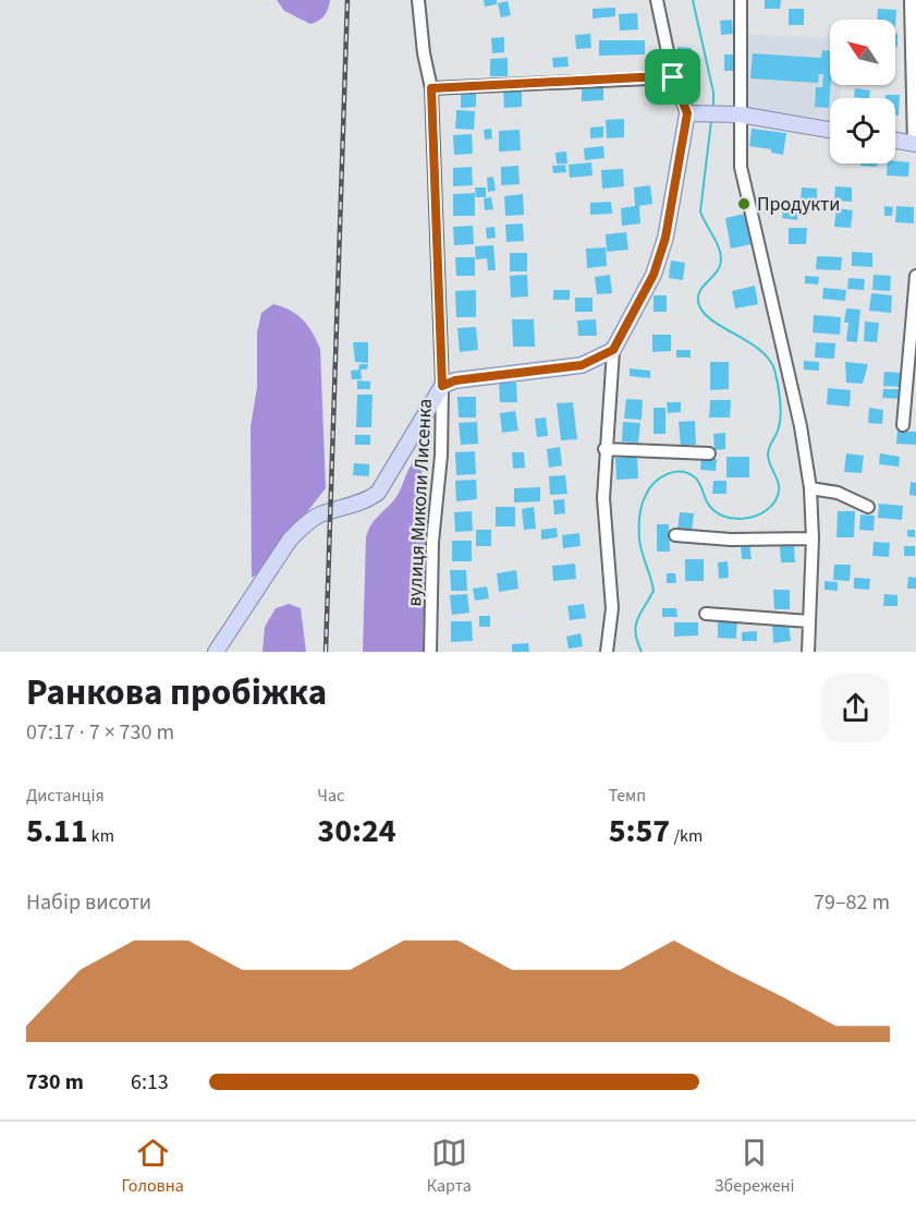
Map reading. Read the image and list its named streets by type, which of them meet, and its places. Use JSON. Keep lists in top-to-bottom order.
{
  "streets": {
    "street": ["вулиця Миколи Лисенка"]
  },
  "places": ["Продукти"],
  "north": "top left",
  "page": {
    "heading": ["Ранкова пробіжка", "07:17 · 7 × 730 m"],
    "stats": [
      ["Дистанція", "5.11 km"],
      ["Час", "30:24"],
      ["Темп", "5:57 /km"]
    ],
    "chart": ["Набір висоти", "79–82 m"],
    "list": [
      {
        "name": "730 m",
        "note": "6:13"
      }
    ],
    "tabs": ["Головна", "Карта", "Збережені"]
  }
}
